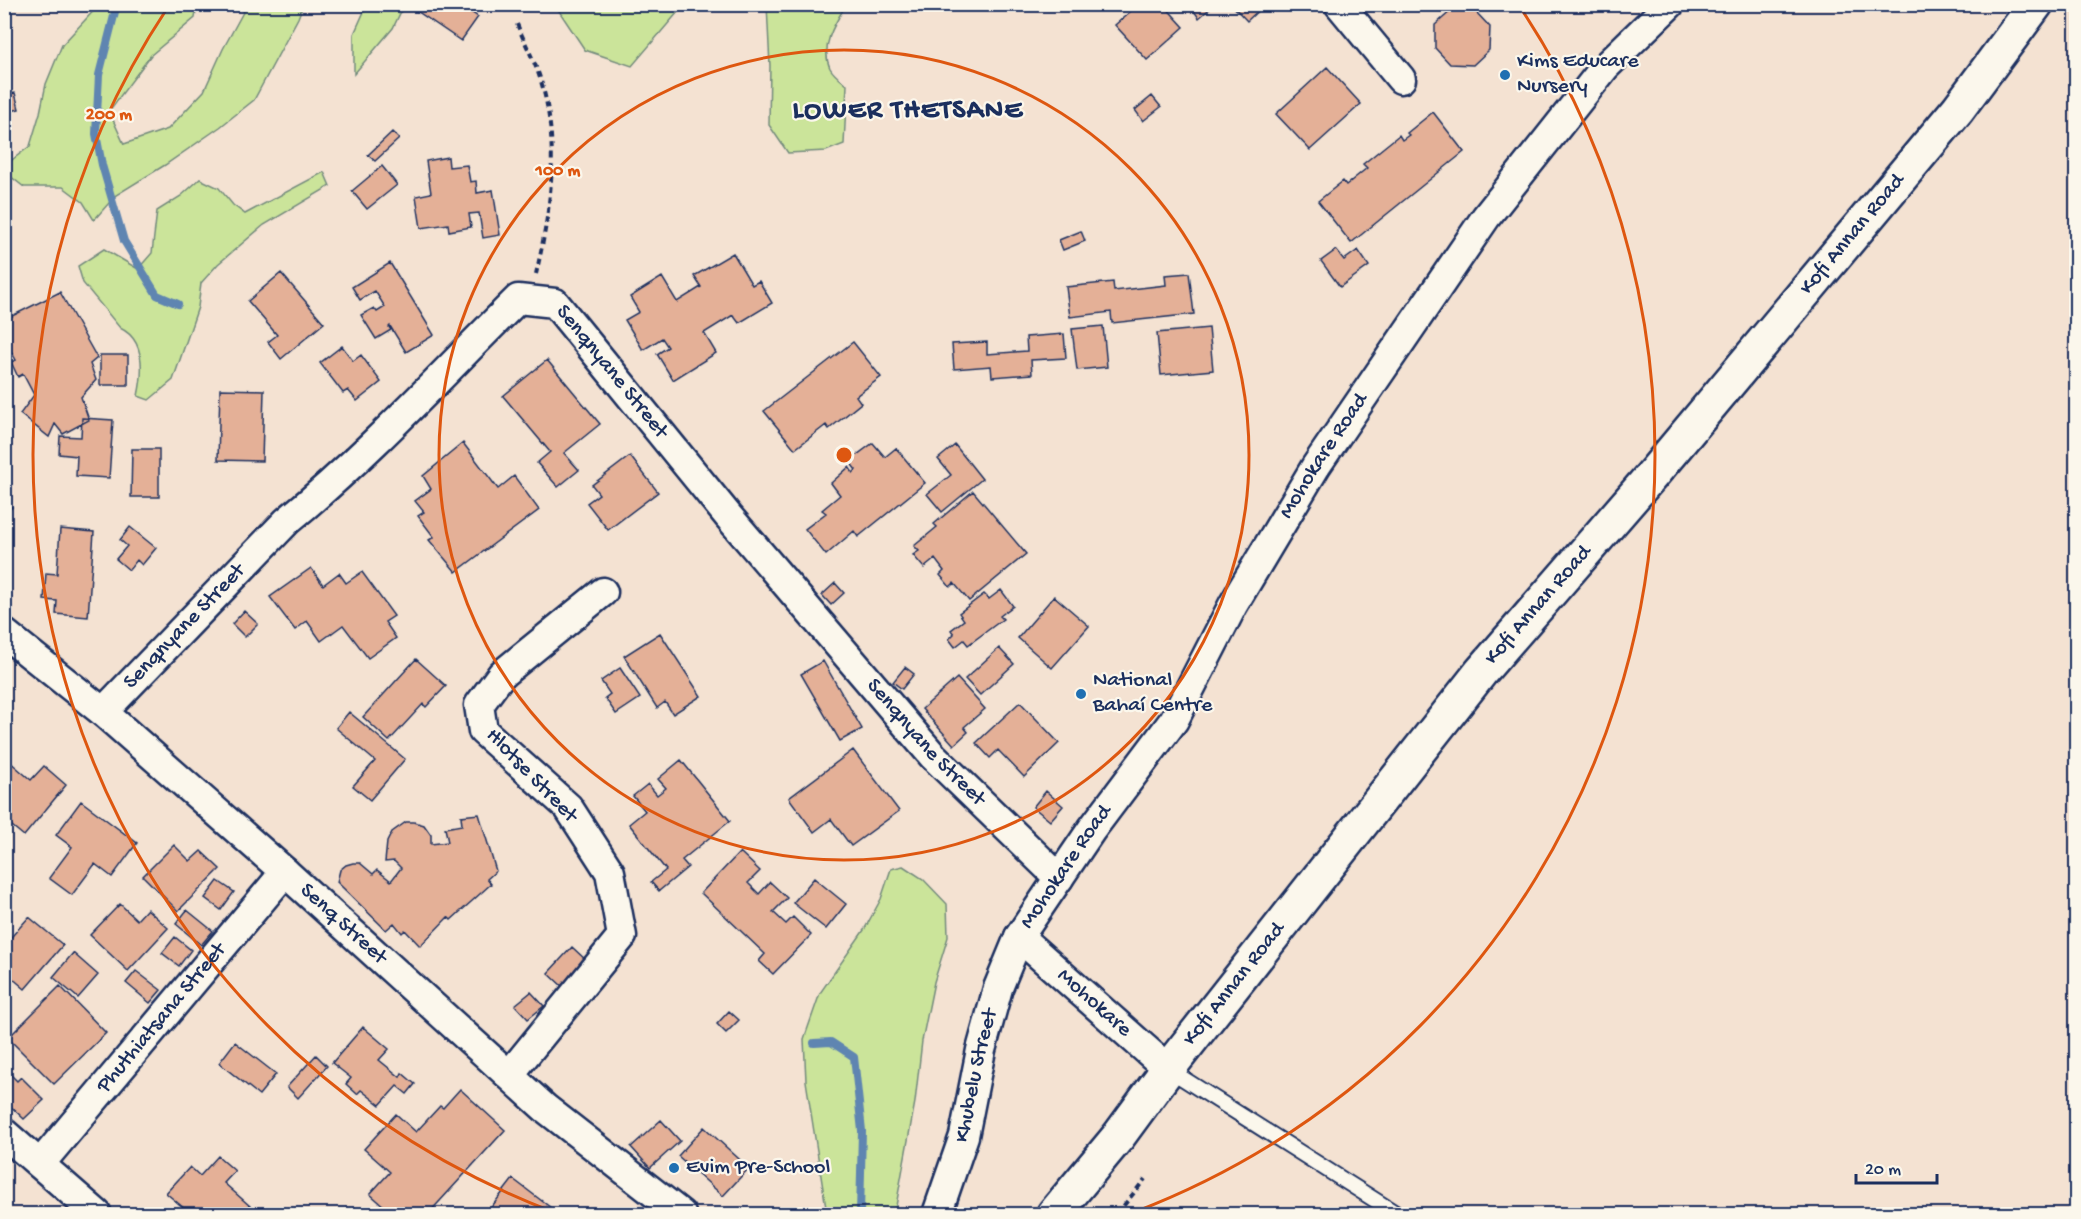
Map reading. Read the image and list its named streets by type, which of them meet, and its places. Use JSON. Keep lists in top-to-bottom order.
{
  "streets": {
    "main road": ["Kofi Annan Road"],
    "street": [
      "Senqnyane Street",
      "Mohokare Road",
      "Hlotse Street",
      "Senq Street",
      "Mohokare",
      "Phuthiatsana Street",
      "Khubelu Street"
    ]
  },
  "crossings": [
    ["Kofi Annan Road", "Mohokare"],
    ["Senqnyane Street", "Mohokare Road"],
    ["Senqnyane Street", "Senq Street"],
    ["Mohokare Road", "Mohokare"],
    ["Mohokare Road", "Khubelu Street"],
    ["Hlotse Street", "Senq Street"],
    ["Senq Street", "Phuthiatsana Street"],
    ["Mohokare", "Khubelu Street"]
  ],
  "districts": ["LOWER THETSANE"],
  "places": ["Kims Educare Nursery", "National Bahaí Centre", "Evim Pre-School"],
  "scale_bar": "20 m",
  "rings": ["200 m", "100 m"]
}
